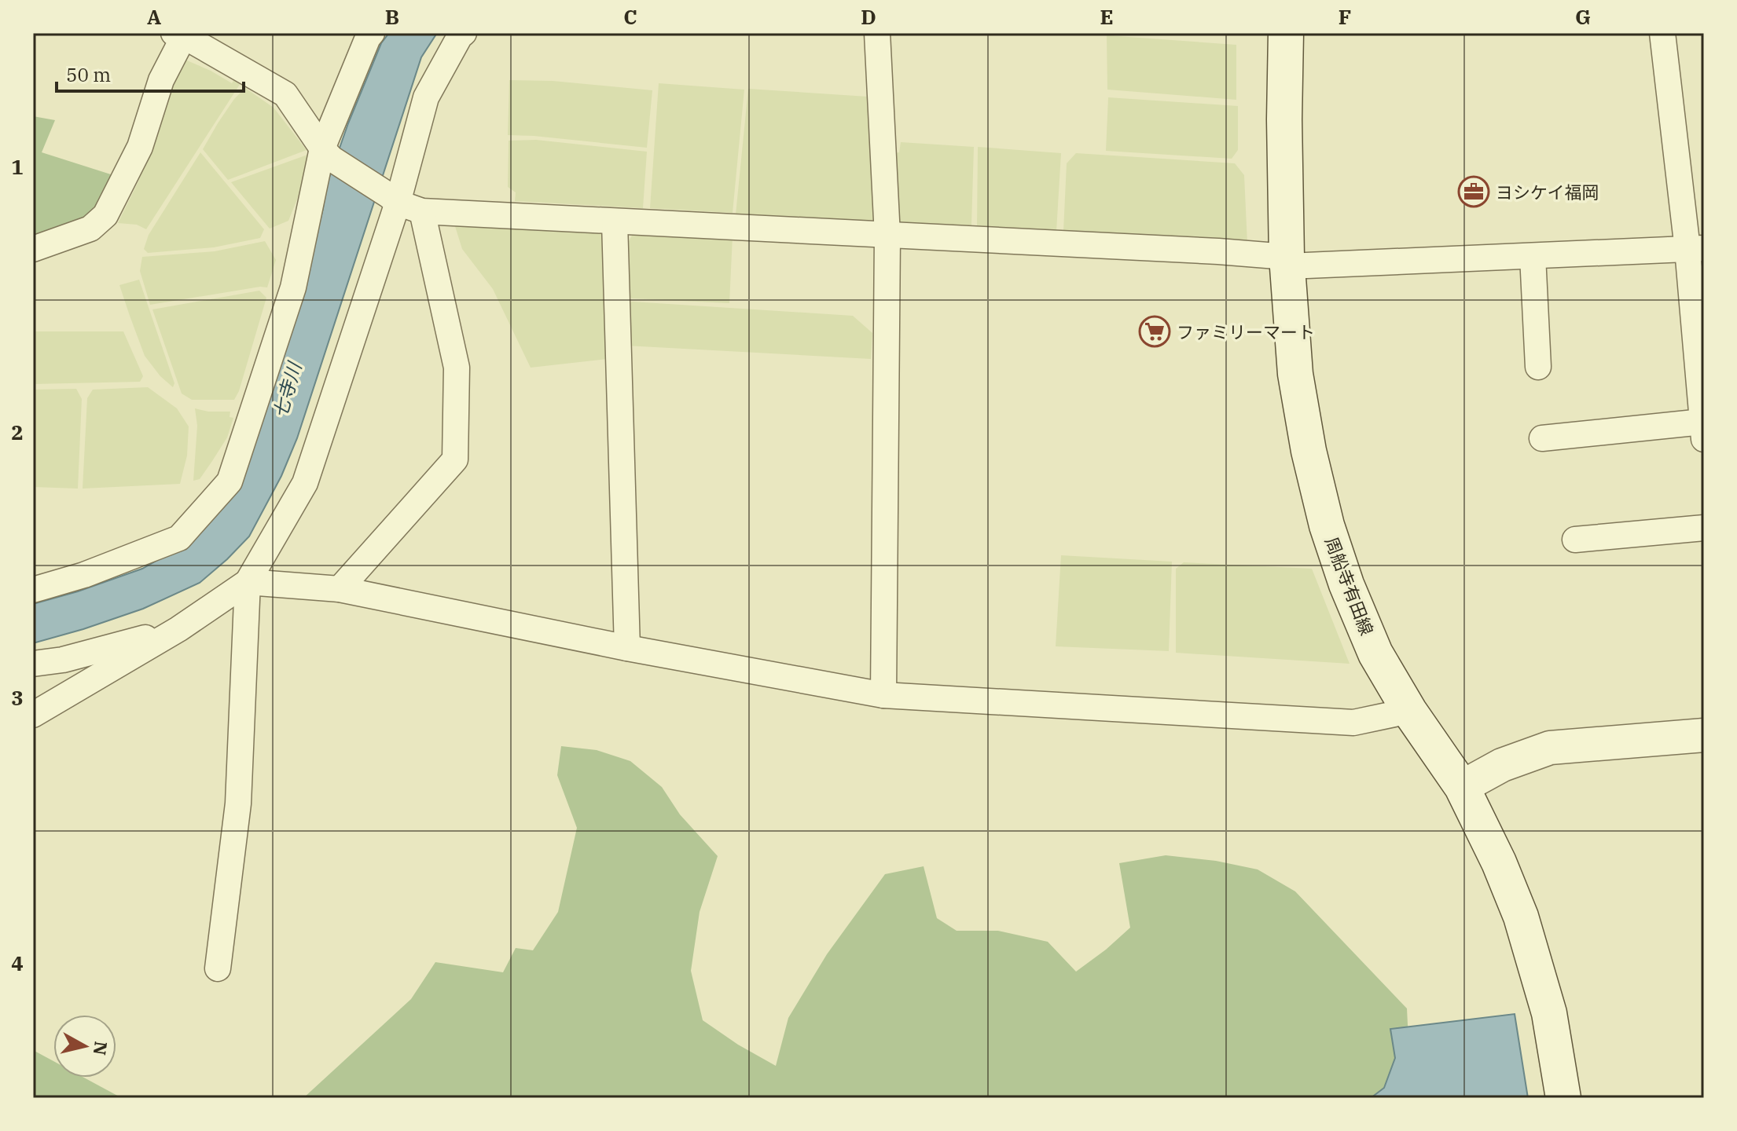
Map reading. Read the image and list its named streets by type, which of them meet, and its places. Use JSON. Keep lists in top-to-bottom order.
{
  "streets": {
    "main road": ["周船寺有田線"]
  },
  "water": ["七寺川"],
  "places": {
    "office": ["ヨシケイ福岡"],
    "supermarket": ["ファミリーマート"]
  },
  "scale_bar": "50 m",
  "north": "right",
  "grid": {
    "columns": [
      "A",
      "B",
      "C",
      "D",
      "E",
      "F",
      "G"
    ],
    "rows": [
      "1",
      "2",
      "3",
      "4"
    ]
  }
}
